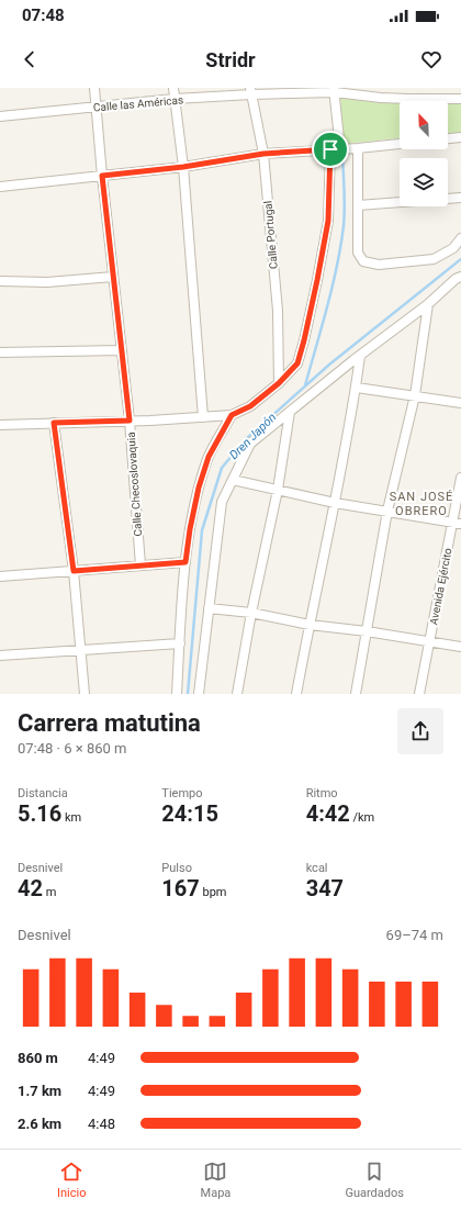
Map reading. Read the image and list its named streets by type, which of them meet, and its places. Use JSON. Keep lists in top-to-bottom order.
{
  "streets": {
    "street": [
      "Calle las Américas",
      "Calle Portugal",
      "Calle Checoslovaquia",
      "Avenida Ejército"
    ]
  },
  "crossings": [
    ["Calle las Américas", "Calle Portugal"],
    ["Calle las Américas", "Calle Checoslovaquia"]
  ],
  "districts": ["SAN JOSÉ OBRERO"],
  "water": ["Dren Japón"],
  "north": "top left",
  "page": {
    "status": "07:48",
    "header": "Stridr",
    "heading": ["Carrera matutina", "07:48 · 6 × 860 m"],
    "stats": [
      ["Distancia", "5.16 km"],
      ["Tiempo", "24:15"],
      ["Ritmo", "4:42 /km"],
      ["Desnivel", "42 m"],
      ["Pulso", "167 bpm"],
      ["kcal", "347"]
    ],
    "chart": ["Desnivel", "69–74 m"],
    "list": [
      {
        "name": "860 m",
        "note": "4:49"
      },
      {
        "name": "1.7 km",
        "note": "4:49"
      },
      {
        "name": "2.6 km",
        "note": "4:48"
      }
    ],
    "tabs": ["Inicio", "Mapa", "Guardados"]
  }
}
